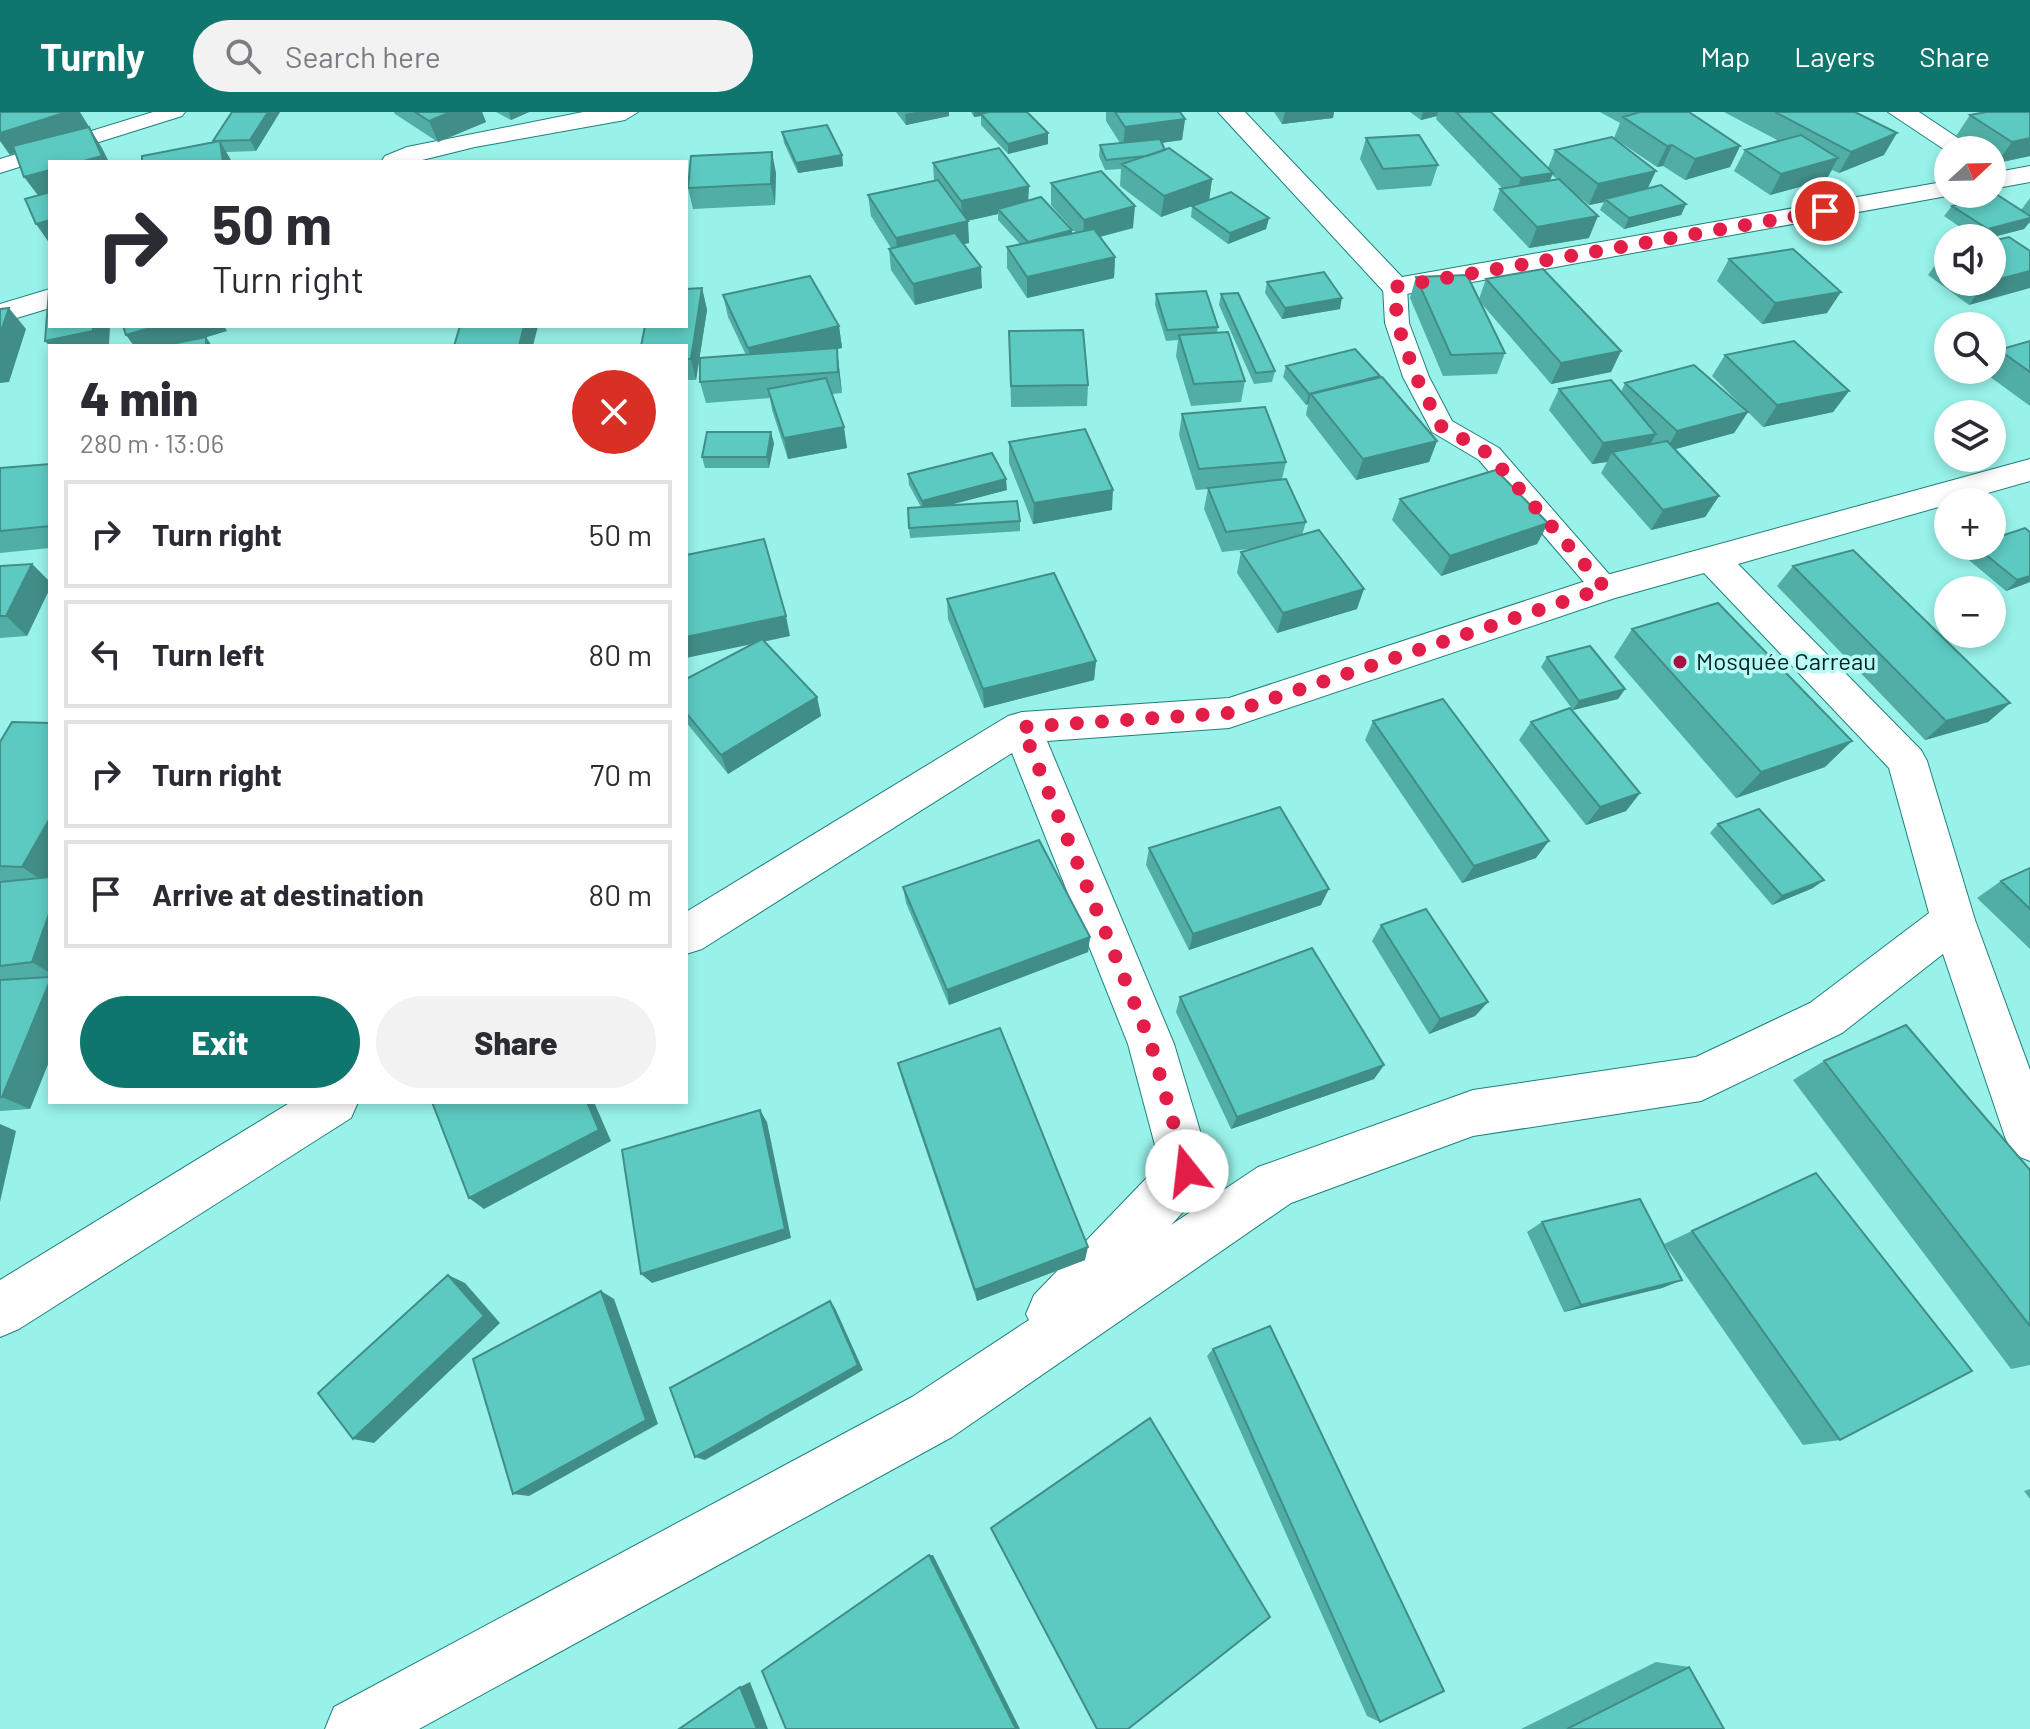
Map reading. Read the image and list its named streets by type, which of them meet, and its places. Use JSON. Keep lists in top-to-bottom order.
{
  "places": ["Mosquée Carreau"],
  "north": "right",
  "page": {
    "header": "Turnly",
    "search": "Search here",
    "nav": ["Map", "Layers", "Share"],
    "map_buttons": ["+", "−"],
    "turn": ["50 m", "Turn right"],
    "heading": ["4 min", "280 m · 13:06"],
    "list": [
      {
        "name": "Turn right",
        "value": "50 m"
      },
      {
        "name": "Turn left",
        "value": "80 m"
      },
      {
        "name": "Turn right",
        "value": "70 m"
      },
      {
        "name": "Arrive at destination",
        "value": "80 m"
      }
    ],
    "buttons": ["Exit", "Share"]
  }
}
